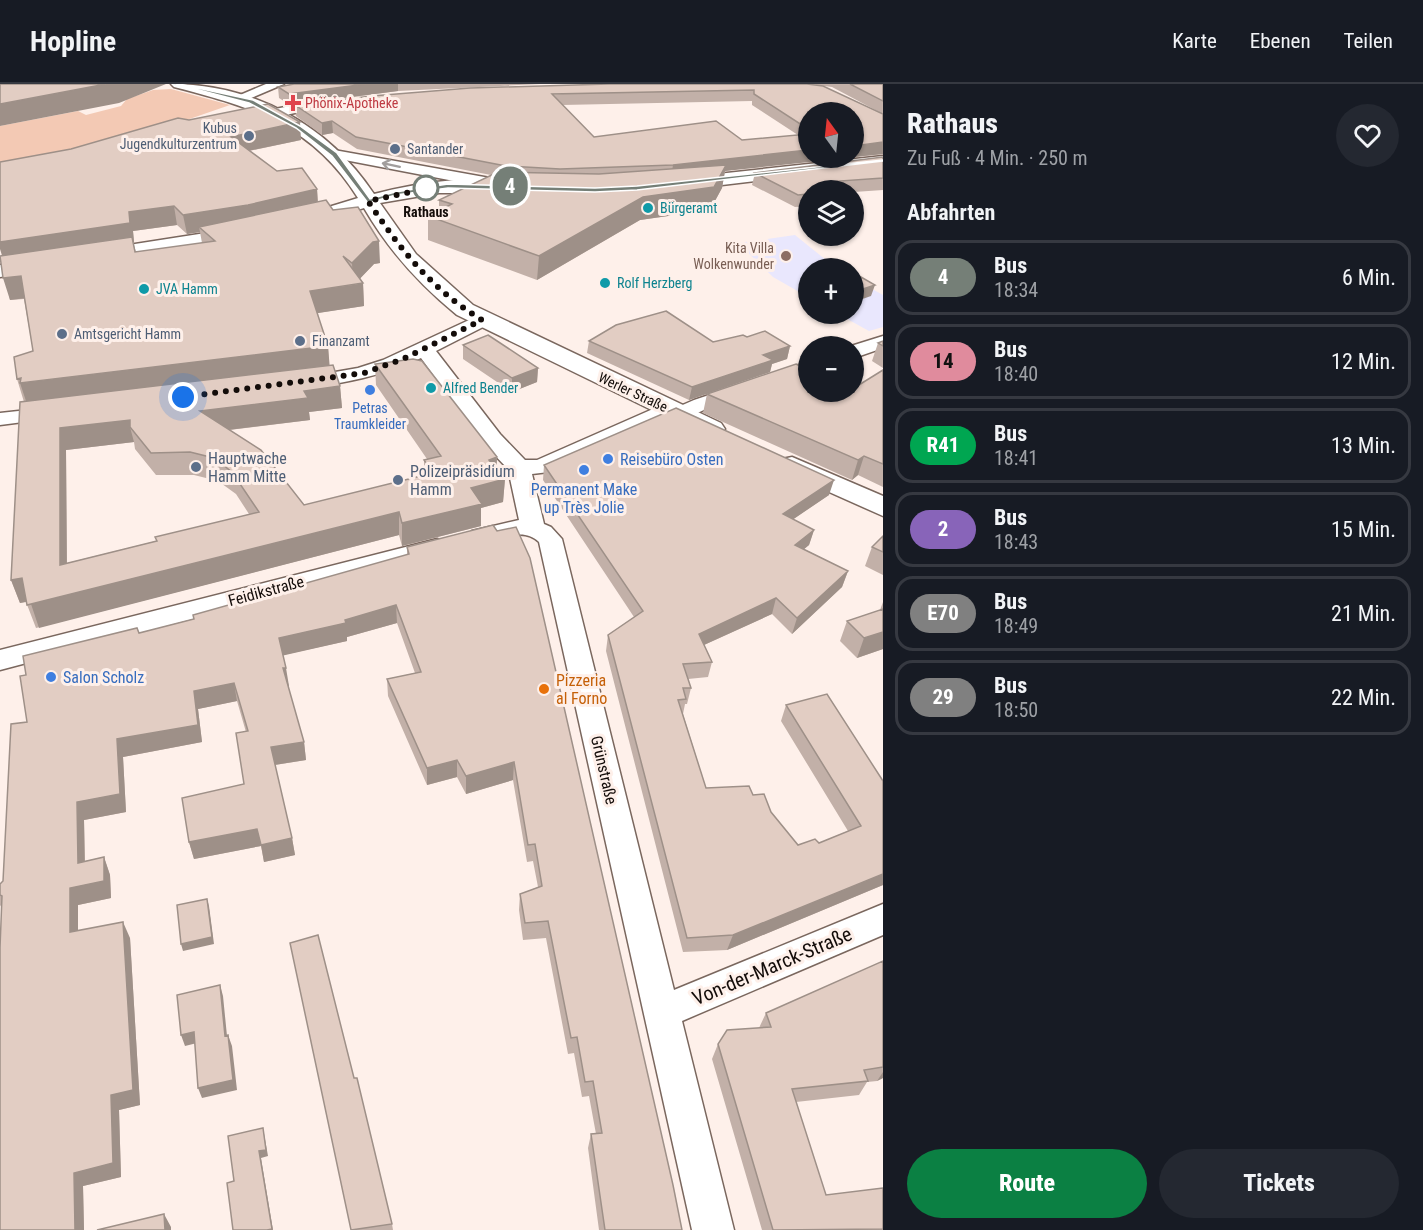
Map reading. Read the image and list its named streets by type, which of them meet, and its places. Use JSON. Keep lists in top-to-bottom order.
{
  "streets": {
    "main road": ["Werler Straße"],
    "street": ["Feidikstraße", "Grünstraße", "Von-der-Marck-Straße"]
  },
  "crossings": [
    ["Feidikstraße", "Grünstraße"],
    ["Grünstraße", "Von-der-Marck-Straße"]
  ],
  "places": {
    "health": ["Phönix-Apotheke"],
    "other": [
      "Kubus Jugendkulturzentrum",
      "Santander",
      "Rathaus",
      "Bürgeramt",
      "Kita Villa Wolkenwunder",
      "Rolf Herzberg",
      "JVA Hamm",
      "Amtsgericht Hamm",
      "Finanzamt",
      "Alfred Bender",
      "Petras Traumkleider",
      "Reisebüro Osten",
      "Hauptwache Hamm Mitte",
      "Permanent Make up Très Jolie",
      "Polizeipräsidium Hamm",
      "Salon Scholz",
      "Pizzeria al Forno"
    ]
  },
  "lines": ["bus line 4"],
  "north": "top",
  "page": {
    "header": "Hopline",
    "nav": ["Karte", "Ebenen", "Teilen"],
    "on_map": "4",
    "heading": [
      ["Rathaus", "Zu Fuß · 4 Min. · 250 m"],
      "Abfahrten"
    ],
    "map_buttons": ["+", "−"],
    "list": [
      {
        "mark": "4",
        "name": "Bus",
        "note": "18:34",
        "value": "6 Min."
      },
      {
        "mark": "14",
        "name": "Bus",
        "note": "18:40",
        "value": "12 Min."
      },
      {
        "mark": "R41",
        "name": "Bus",
        "note": "18:41",
        "value": "13 Min."
      },
      {
        "mark": "2",
        "name": "Bus",
        "note": "18:43",
        "value": "15 Min."
      },
      {
        "mark": "E70",
        "name": "Bus",
        "note": "18:49",
        "value": "21 Min."
      },
      {
        "mark": "29",
        "name": "Bus",
        "note": "18:50",
        "value": "22 Min."
      }
    ],
    "buttons": ["Route", "Tickets"]
  }
}
